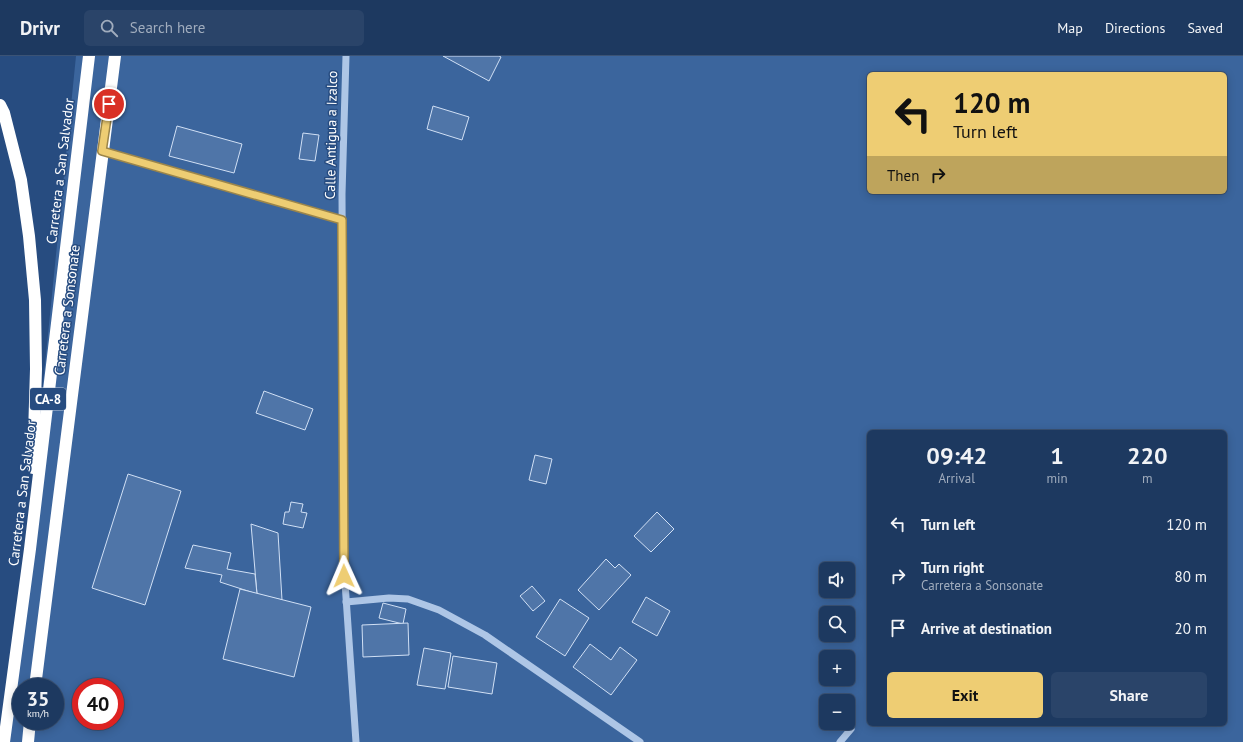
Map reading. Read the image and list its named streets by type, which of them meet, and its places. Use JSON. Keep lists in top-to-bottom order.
{
  "streets": {
    "highway": ["Carretera a San Salvador", "Carretera a Sonsonate", "CA-8"],
    "street": ["Calle Antigua a Izalco"]
  },
  "page": {
    "header": "Drivr",
    "search": "Search here",
    "nav": ["Map", "Directions", "Saved"],
    "turn": ["120 m", "Turn left"],
    "then": "Then",
    "eta": [
      "09:42",
      "Arrival",
      "1",
      "min",
      "220",
      "m"
    ],
    "list": [
      {
        "name": "Turn left",
        "value": "120 m"
      },
      {
        "name": "Turn right",
        "note": "Carretera a Sonsonate",
        "value": "80 m"
      },
      {
        "name": "Arrive at destination",
        "value": "20 m"
      }
    ],
    "map_buttons": ["+", "−"],
    "buttons": ["Exit", "Share"],
    "speed": "35 km/h",
    "limit": "40"
  }
}
